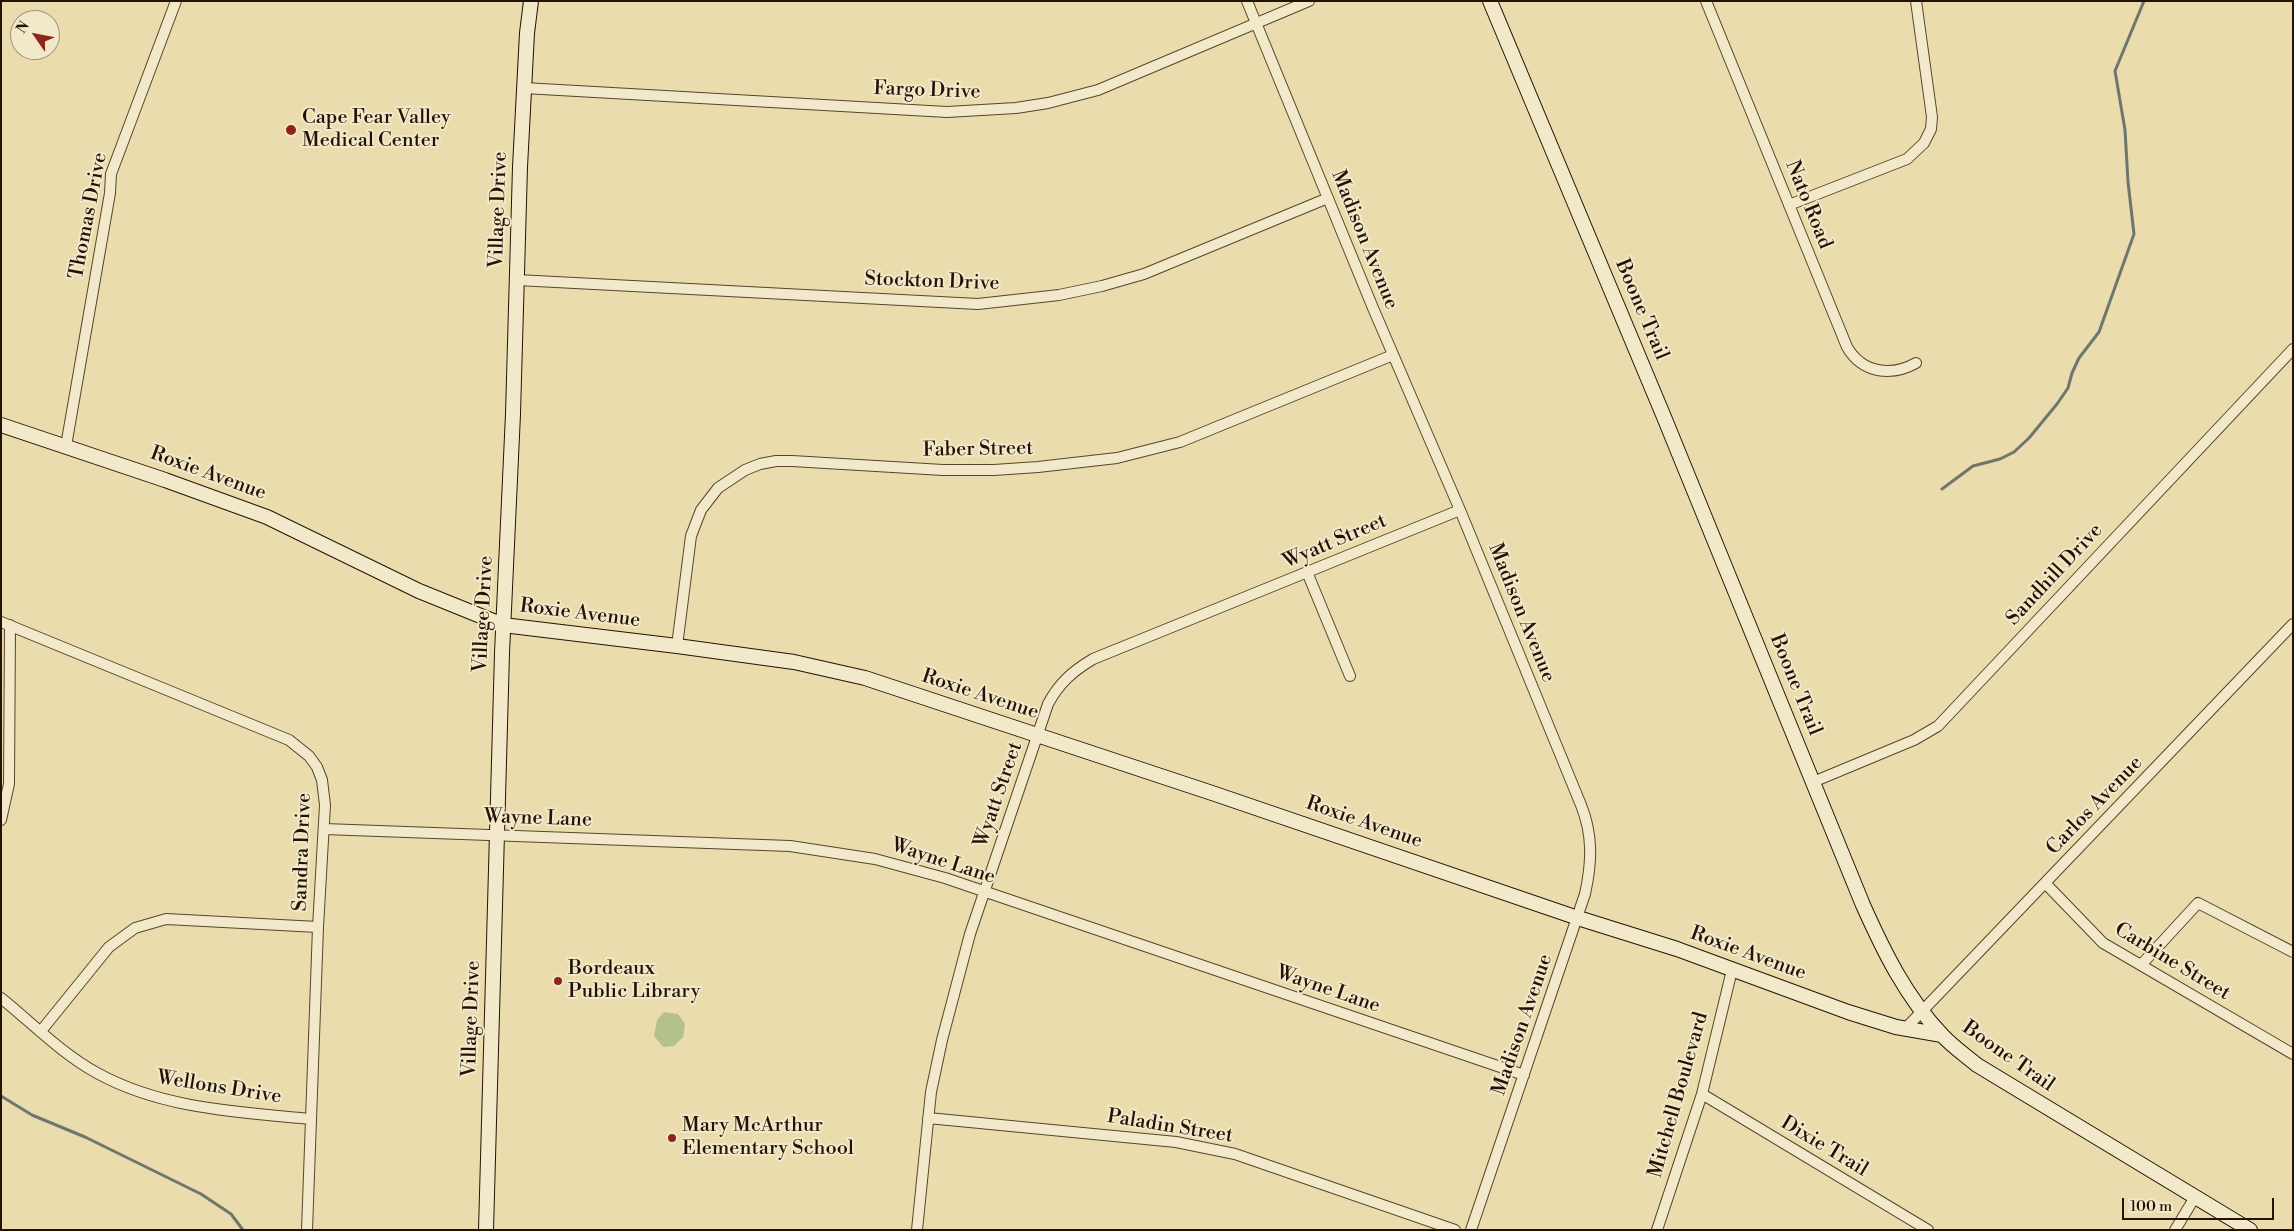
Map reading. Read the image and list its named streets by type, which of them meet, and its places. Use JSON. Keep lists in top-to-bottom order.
{
  "streets": {
    "street": [
      "Fargo Drive",
      "Nato Road",
      "Village Drive",
      "Thomas Drive",
      "Madison Avenue",
      "Stockton Drive",
      "Boone Trail",
      "Faber Street",
      "Roxie Avenue",
      "Wyatt Street",
      "Sandhill Drive",
      "Carlos Avenue",
      "Wayne Lane",
      "Sandra Drive",
      "Carbine Street",
      "Wellons Drive",
      "Mitchell Boulevard",
      "Paladin Street",
      "Dixie Trail"
    ]
  },
  "crossings": [
    ["Fargo Drive", "Village Drive"],
    ["Fargo Drive", "Madison Avenue"],
    ["Village Drive", "Stockton Drive"],
    ["Village Drive", "Roxie Avenue"],
    ["Village Drive", "Wayne Lane"],
    ["Thomas Drive", "Roxie Avenue"],
    ["Madison Avenue", "Stockton Drive"],
    ["Madison Avenue", "Faber Street"],
    ["Madison Avenue", "Roxie Avenue"],
    ["Madison Avenue", "Wyatt Street"],
    ["Madison Avenue", "Wayne Lane"],
    ["Boone Trail", "Roxie Avenue"],
    ["Boone Trail", "Sandhill Drive"],
    ["Boone Trail", "Carlos Avenue"],
    ["Faber Street", "Roxie Avenue"],
    ["Roxie Avenue", "Wyatt Street"],
    ["Roxie Avenue", "Carlos Avenue"],
    ["Roxie Avenue", "Mitchell Boulevard"],
    ["Wyatt Street", "Wayne Lane"],
    ["Wyatt Street", "Paladin Street"],
    ["Carlos Avenue", "Carbine Street"],
    ["Wayne Lane", "Sandra Drive"],
    ["Sandra Drive", "Wellons Drive"],
    ["Mitchell Boulevard", "Dixie Trail"]
  ],
  "places": ["Cape Fear Valley Medical Center", "Bordeaux Public Library", "Mary McArthur Elementary School"],
  "scale_bar": "100 m",
  "north": "top left"
}
